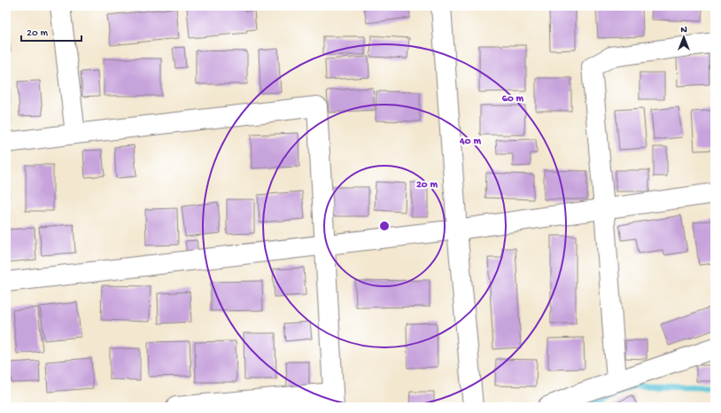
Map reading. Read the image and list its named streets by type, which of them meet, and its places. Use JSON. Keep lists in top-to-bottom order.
{
  "scale_bar": "20 m",
  "north": "top",
  "rings": ["60 m", "40 m", "20 m"]
}
